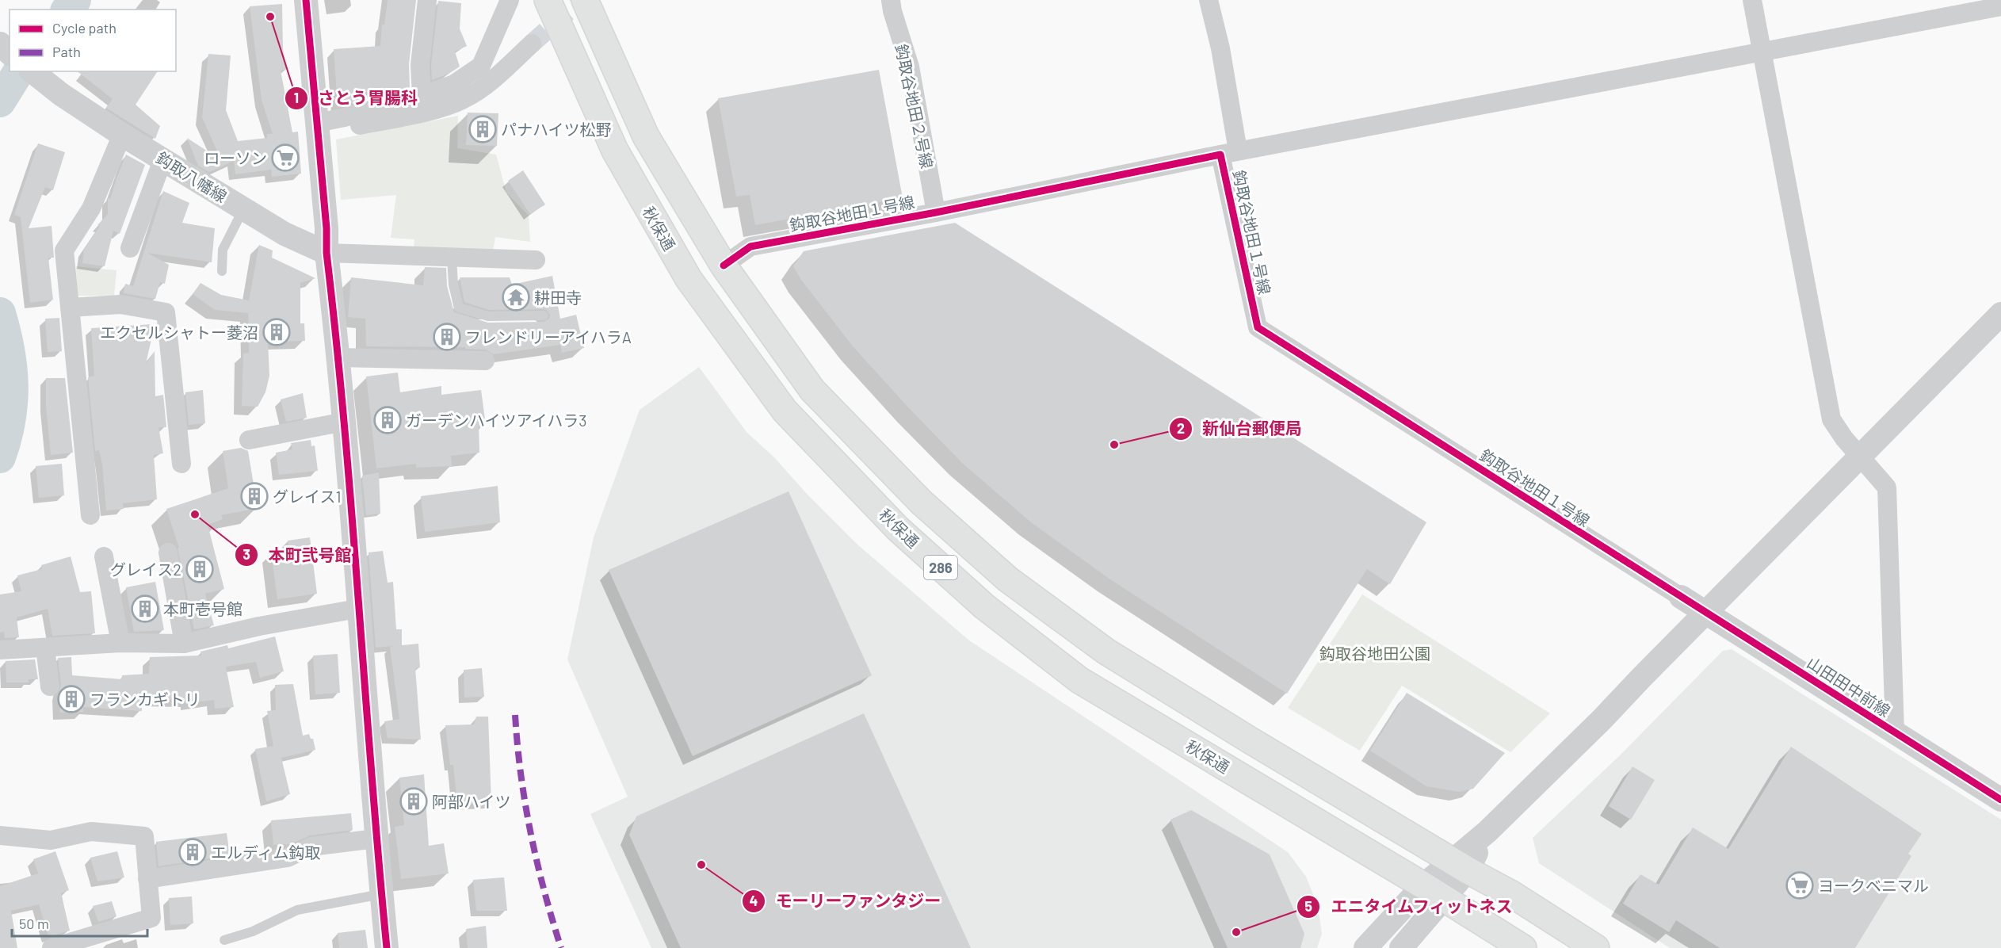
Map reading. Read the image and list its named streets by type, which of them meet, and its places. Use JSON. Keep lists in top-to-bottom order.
{
  "streets": {
    "highway": ["秋保通", "286"],
    "street": [
      "鈎取谷地田２号線",
      "鈎取八幡線",
      "鈎取谷地田１号線",
      "山田田中前線"
    ]
  },
  "crossings": [
    ["鈎取谷地田２号線", "鈎取谷地田１号線"],
    ["鈎取谷地田１号線", "286"],
    ["鈎取谷地田１号線", "山田田中前線"]
  ],
  "parks": ["鈎取谷地田公園"],
  "places": {
    "other": [
      "さとう胃腸科",
      "新仙台郵便局",
      "本町弐号館",
      "モーリーファンタジー",
      "エニタイムフィットネス"
    ],
    "building": [
      "パナハイツ松野",
      "エクセルシャトー菱沼",
      "フレンドリーアイハラA",
      "ガーデンハイツアイハラ3",
      "グレイス1",
      "グレイス2",
      "本町壱号館",
      "フランカギトリ",
      "阿部ハイツ",
      "エルディム鈎取"
    ],
    "supermarket": ["ローソン", "ヨークベニマル"],
    "temple": ["耕田寺"]
  },
  "legend": ["Cycle path", "Path"],
  "scale_bar": "50 m"
}
